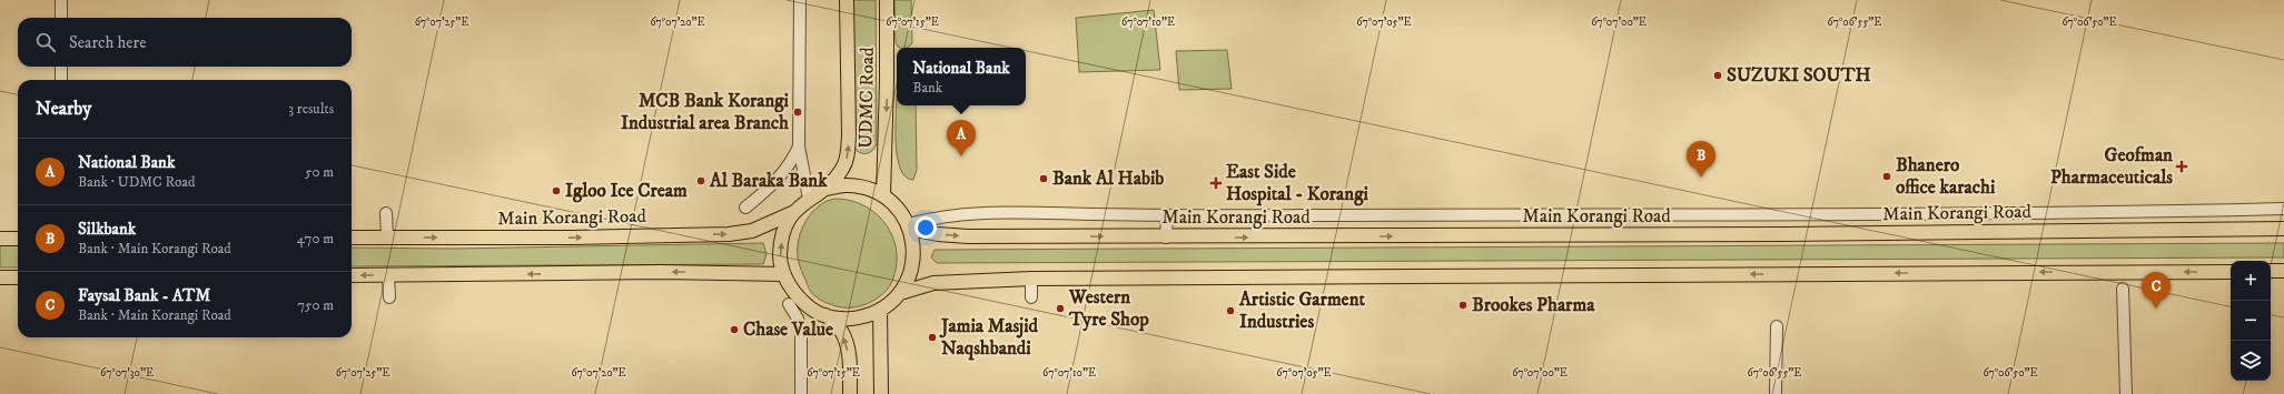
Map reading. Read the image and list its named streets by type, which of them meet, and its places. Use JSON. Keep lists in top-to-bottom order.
{
  "streets": {
    "main road": ["UDMC Road", "Main Korangi Road"]
  },
  "crossings": [
    ["UDMC Road", "Main Korangi Road"]
  ],
  "places": {
    "other": [
      "SUZUKI SOUTH",
      "MCB Bank Korangi Industrial area Branch",
      "Bhanero office karachi",
      "Bank Al Habib",
      "Al Baraka Bank",
      "Igloo Ice Cream",
      "Brookes Pharma",
      "Western Tyre Shop",
      "Artistic Garment Industries",
      "Chase Value",
      "Jamia Masjid Naqshbandi"
    ],
    "health": ["Geofman Pharmaceuticals", "East Side Hospital - Korangi"]
  },
  "page": {
    "search": "Search here",
    "popup": ["National Bank", "Bank"],
    "heading": ["Nearby", "3 results"],
    "pins": ["A", "B", "C"],
    "list": [
      {
        "mark": "A",
        "name": "National Bank",
        "note": "Bank · UDMC Road",
        "value": "50 m"
      },
      {
        "mark": "B",
        "name": "Silkbank",
        "note": "Bank · Main Korangi Road",
        "value": "470 m"
      },
      {
        "mark": "C",
        "name": "Faysal Bank - ATM",
        "note": "Bank · Main Korangi Road",
        "value": "750 m"
      }
    ],
    "map_buttons": ["+", "−"]
  },
  "coordinates": [
    "67°07'25\"E",
    "67°07'20\"E",
    "67°07'15\"E",
    "67°07'10\"E",
    "67°07'05\"E",
    "67°07'00\"E",
    "67°06'55\"E",
    "67°06'50\"E",
    "67°07'30\"E"
  ]
}
